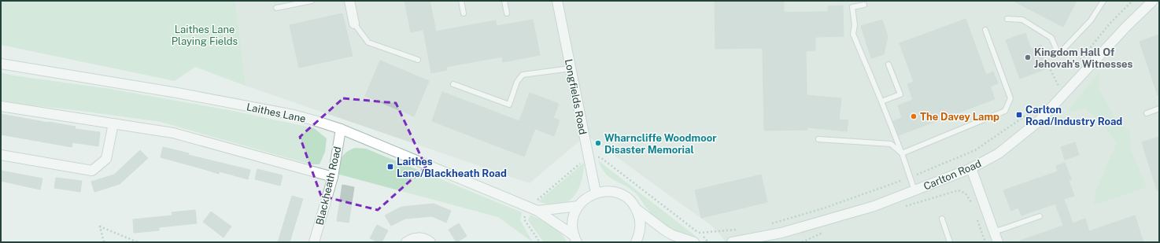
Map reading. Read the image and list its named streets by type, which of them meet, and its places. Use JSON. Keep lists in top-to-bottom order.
{
  "streets": {
    "main road": [
      "Longfields Road",
      "Laithes Lane",
      "Carlton Road",
      "Blackheath Road"
    ]
  },
  "crossings": [
    ["Laithes Lane", "Blackheath Road"]
  ],
  "parks": ["Laithes Lane Playing Fields"],
  "places": {
    "other": ["Kingdom Hall Of Jehovah's Witnesses", "The Davey Lamp", "Wharncliffe Woodmoor Disaster Memorial"],
    "transit": ["Carlton Road/Industry Road", "Laithes Lane/Blackheath Road"]
  }
}
